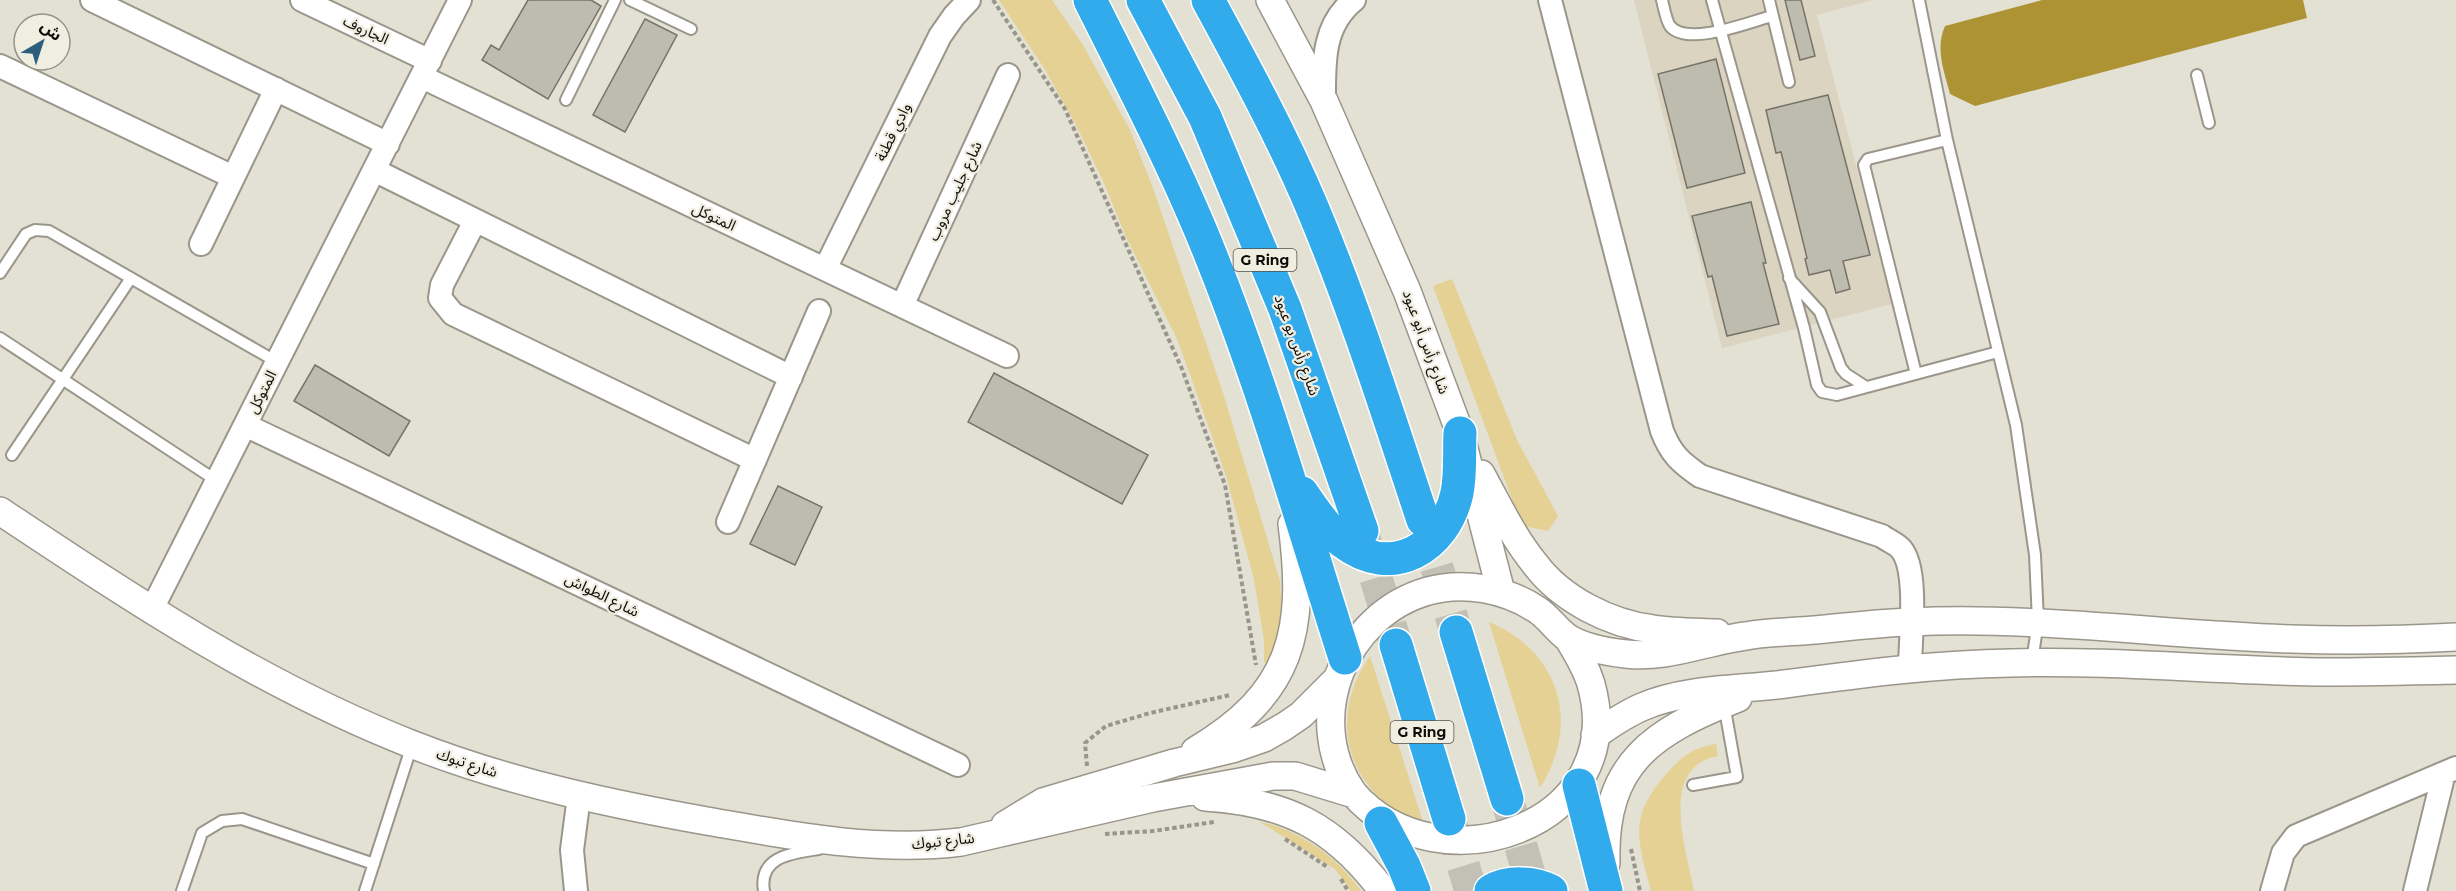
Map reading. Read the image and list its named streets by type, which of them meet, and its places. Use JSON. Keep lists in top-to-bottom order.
{
  "streets": {
    "highway": ["G Ring", "شارع رأس بو عبود"],
    "street": [
      "الجاروف",
      "وادي قطنة",
      "شارع جليب مروب",
      "المتوكل",
      "شارع رأس أبو عبود",
      "شارع الطواش",
      "شارع تبوك"
    ]
  },
  "crossings": [
    ["الجاروف", "المتوكل"],
    ["وادي قطنة", "المتوكل"],
    ["شارع جليب مروب", "المتوكل"],
    ["المتوكل", "شارع الطواش"],
    ["المتوكل", "شارع تبوك"]
  ],
  "north": "top right"
}
